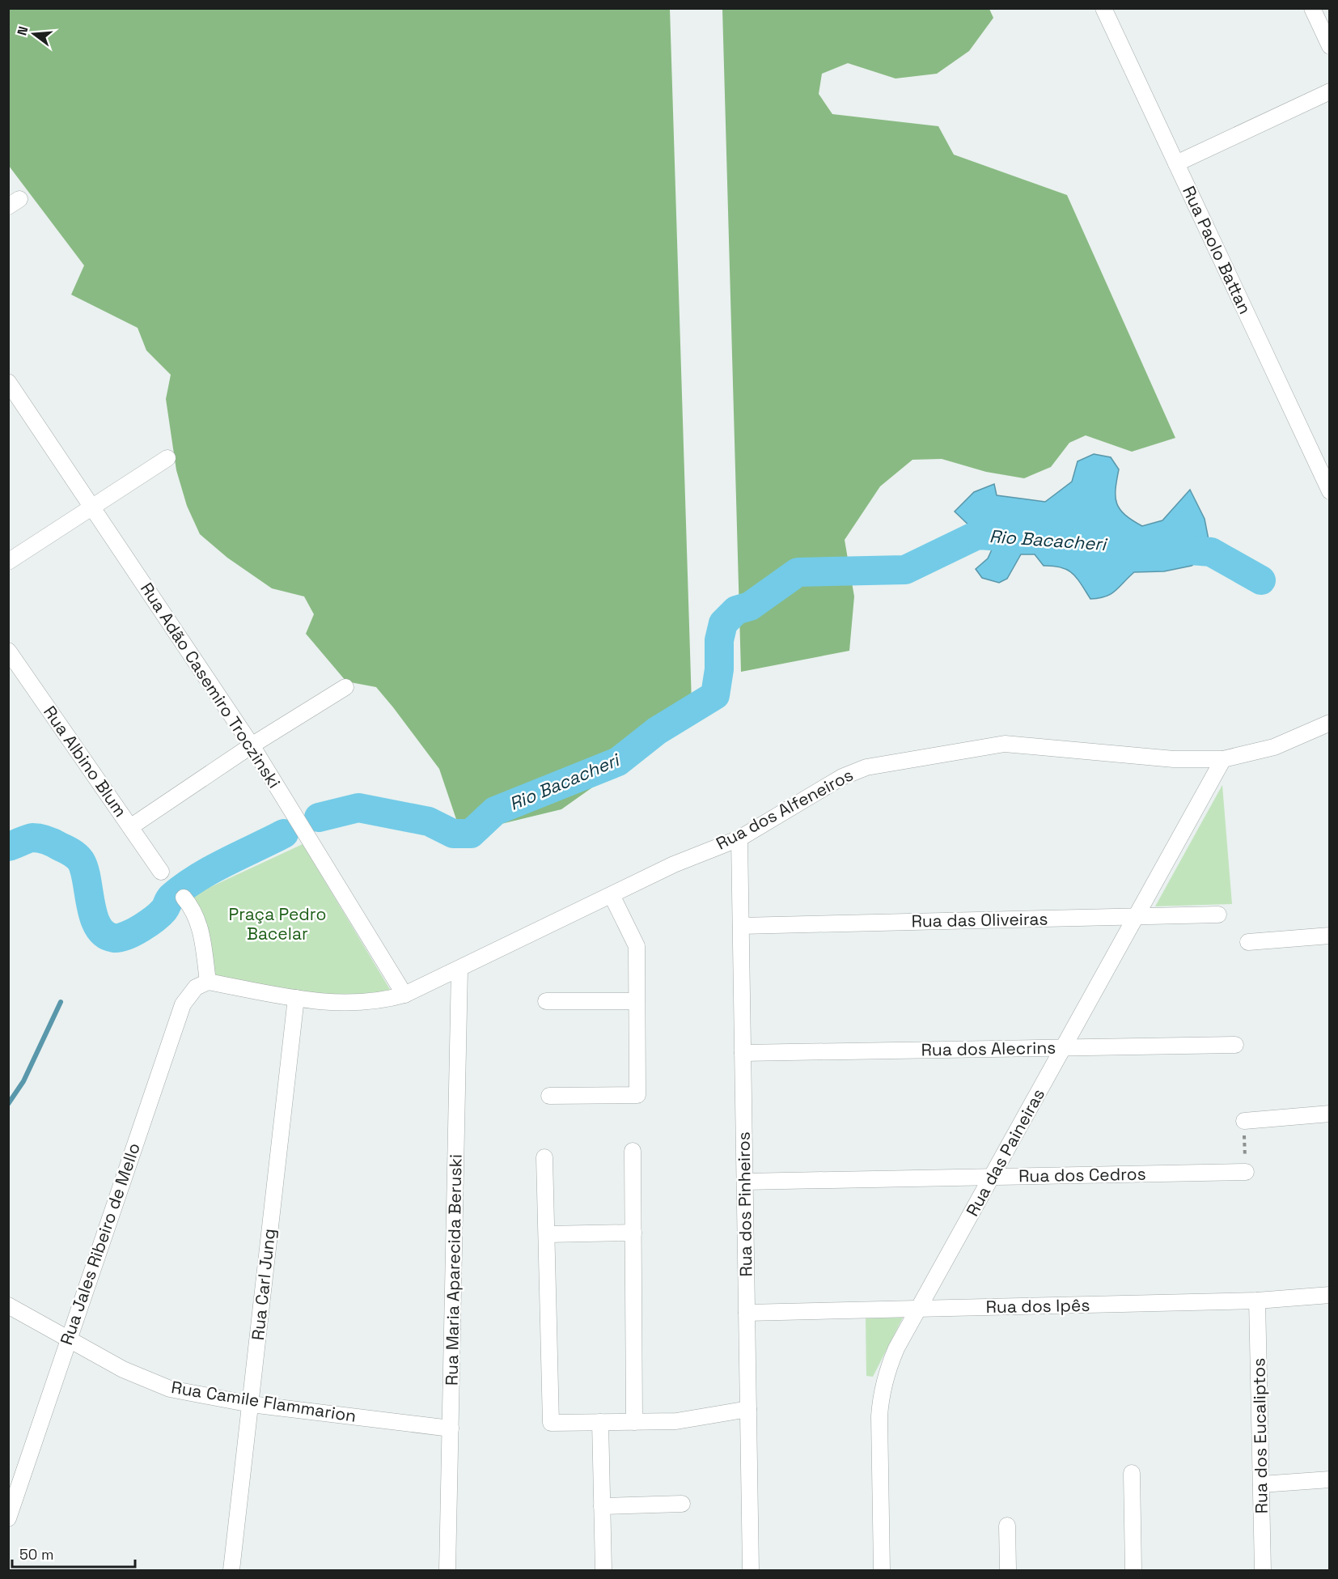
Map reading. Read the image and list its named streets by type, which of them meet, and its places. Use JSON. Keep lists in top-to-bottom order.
{
  "streets": {
    "street": [
      "Rua Paolo Battan",
      "Rua Adão Casemiro Troczinski",
      "Rua Albino Blum",
      "Rua dos Alfeneiros",
      "Rua das Oliveiras",
      "Rua dos Alecrins",
      "Rua das Paineiras",
      "Rua dos Cedros",
      "Rua dos Pinheiros",
      "Rua Jales Ribeiro de Mello",
      "Rua Maria Aparecida Beruski",
      "Rua Carl Jung",
      "Rua dos Ipês",
      "Rua Camile Flammarion",
      "Rua dos Eucaliptos"
    ]
  },
  "crossings": [
    ["Rua Adão Casemiro Troczinski", "Rua dos Alfeneiros"],
    ["Rua dos Alfeneiros", "Rua das Paineiras"],
    ["Rua dos Alfeneiros", "Rua dos Pinheiros"],
    ["Rua dos Alfeneiros", "Rua Jales Ribeiro de Mello"],
    ["Rua dos Alfeneiros", "Rua Maria Aparecida Beruski"],
    ["Rua dos Alfeneiros", "Rua Carl Jung"],
    ["Rua das Oliveiras", "Rua das Paineiras"],
    ["Rua das Oliveiras", "Rua dos Pinheiros"],
    ["Rua dos Alecrins", "Rua das Paineiras"],
    ["Rua dos Alecrins", "Rua dos Pinheiros"],
    ["Rua das Paineiras", "Rua dos Cedros"],
    ["Rua das Paineiras", "Rua dos Ipês"],
    ["Rua dos Cedros", "Rua dos Pinheiros"],
    ["Rua dos Pinheiros", "Rua dos Ipês"],
    ["Rua Jales Ribeiro de Mello", "Rua Camile Flammarion"],
    ["Rua Maria Aparecida Beruski", "Rua Camile Flammarion"],
    ["Rua Carl Jung", "Rua Camile Flammarion"],
    ["Rua dos Ipês", "Rua dos Eucaliptos"]
  ],
  "water": ["Rio Bacacheri"],
  "parks": ["Praça Pedro Bacelar"],
  "scale_bar": "50 m",
  "north": "left"
}
